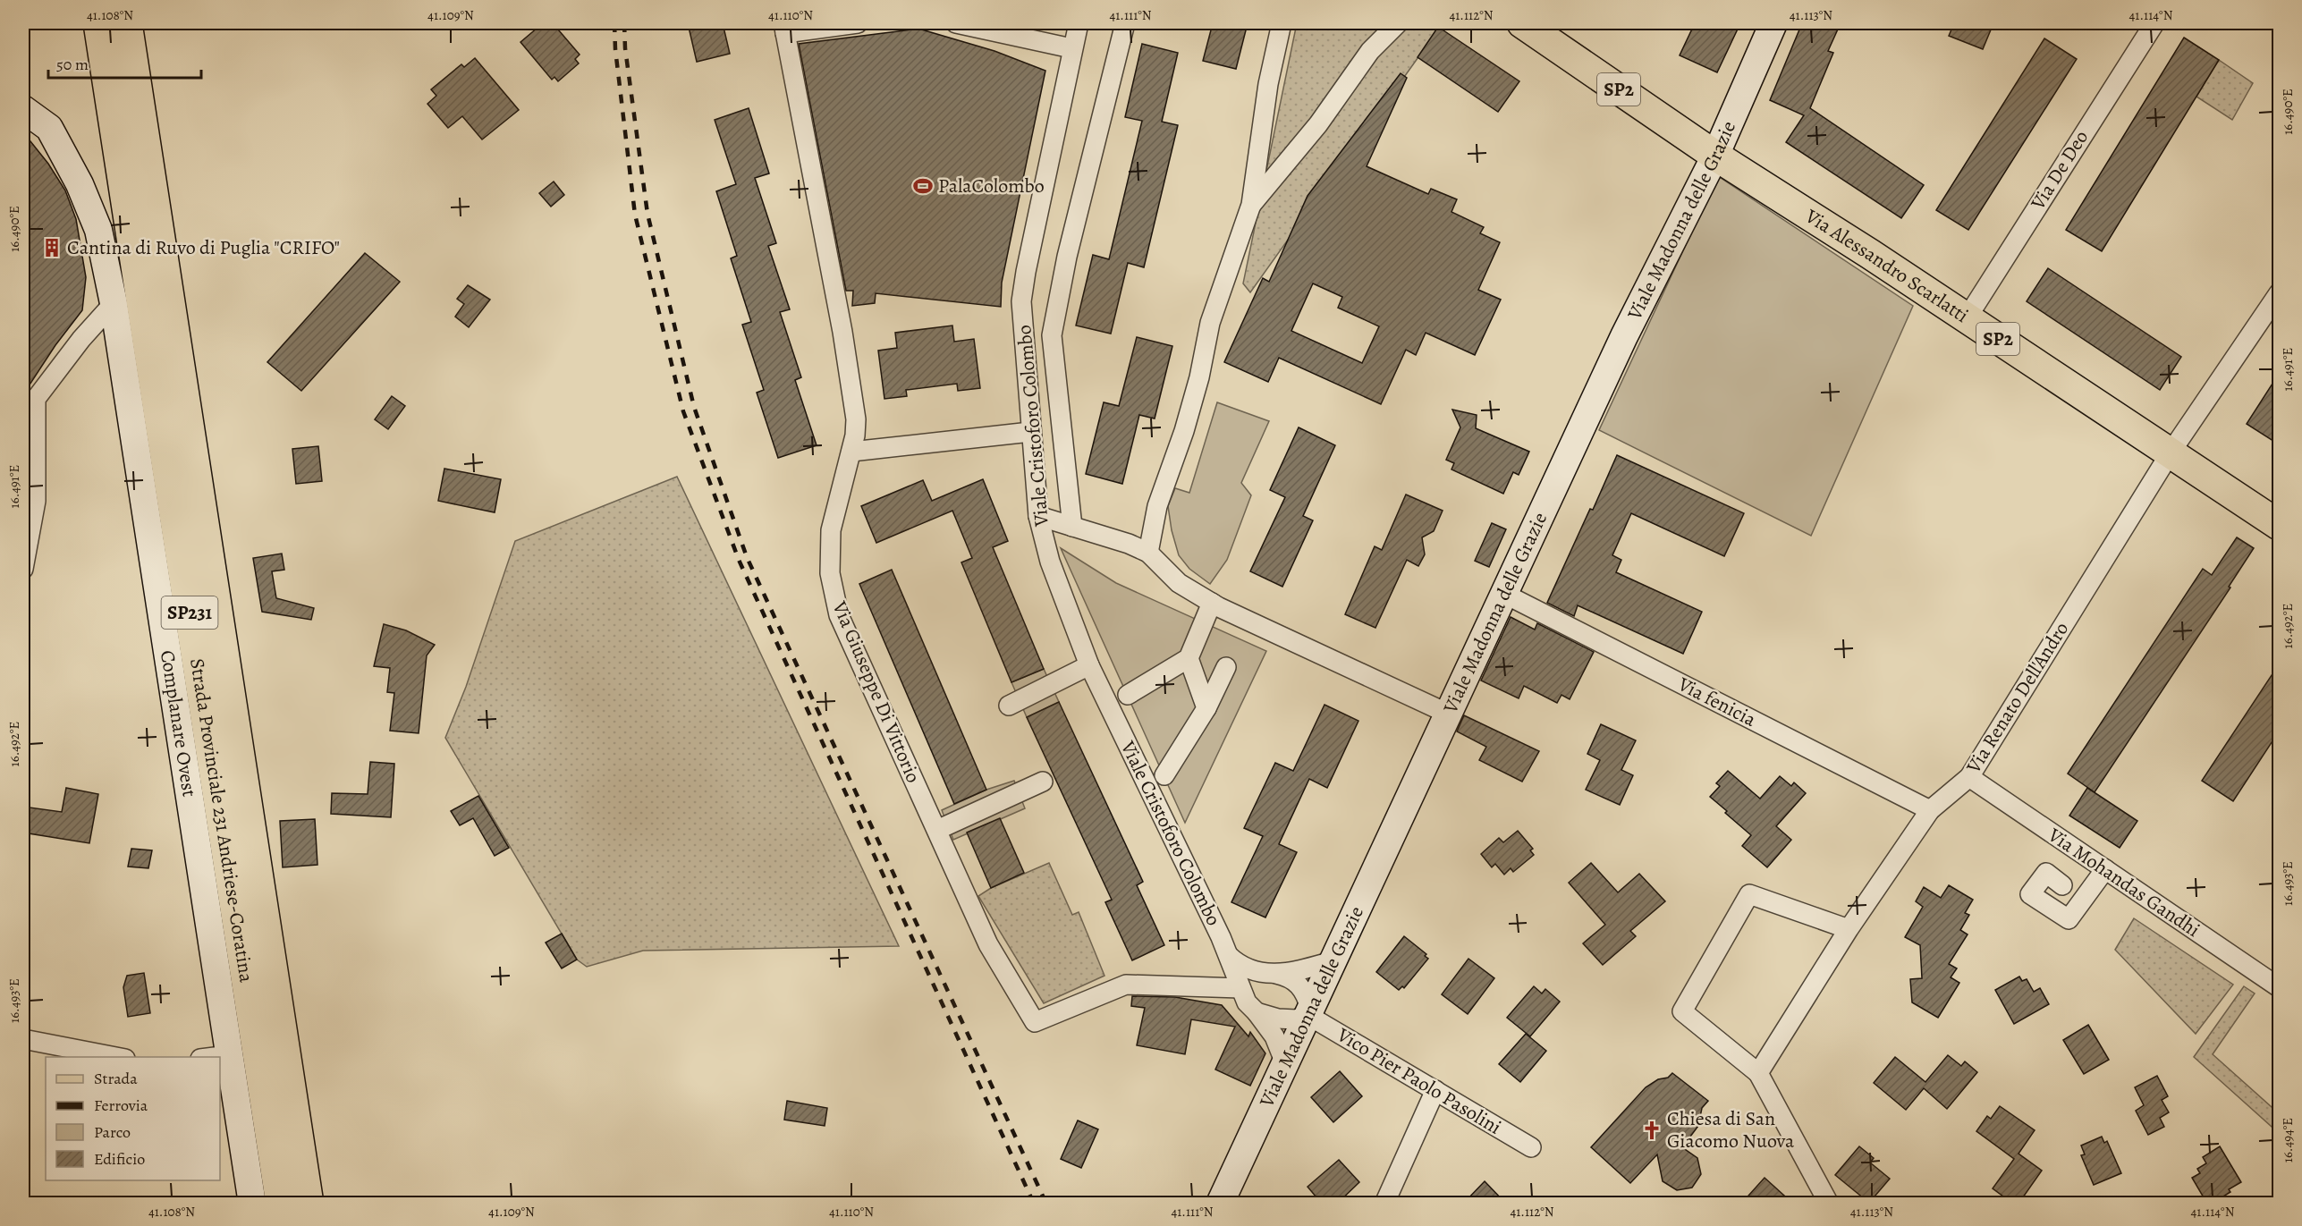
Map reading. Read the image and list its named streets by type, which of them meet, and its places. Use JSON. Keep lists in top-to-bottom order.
{
  "streets": {
    "main road": [
      "SP2",
      "Via Alessandro Scarlatti",
      "SP231",
      "Strada Provinciale 231 Andriese-Coratina"
    ],
    "street": [
      "Via De Deo",
      "Viale Madonna delle Grazie",
      "Viale Cristoforo Colombo",
      "Via Giuseppe Di Vittorio",
      "Via Renato Dell'Andro",
      "Via fenicia",
      "Complanare Ovest",
      "Via Mohandas Gandhi",
      "Vico Pier Paolo Pasolini"
    ]
  },
  "crossings": [
    ["Via De Deo", "Via Alessandro Scarlatti"],
    ["Viale Madonna delle Grazie", "Via Alessandro Scarlatti"],
    ["Viale Madonna delle Grazie", "Viale Cristoforo Colombo"],
    ["Viale Madonna delle Grazie", "Via fenicia"],
    ["Viale Madonna delle Grazie", "Vico Pier Paolo Pasolini"],
    ["Via Alessandro Scarlatti", "Via Renato Dell'Andro"],
    ["Viale Cristoforo Colombo", "Via Giuseppe Di Vittorio"],
    ["Via Renato Dell'Andro", "Via fenicia"],
    ["Via Renato Dell'Andro", "Via Mohandas Gandhi"]
  ],
  "places": {
    "sports": ["PalaColombo"],
    "building": ["Cantina di Ruvo di Puglia \"CRIFO\""],
    "church": ["Chiesa di San Giacomo Nuova"]
  },
  "legend": [
    "Strada",
    "Ferrovia",
    "Parco",
    "Edificio"
  ],
  "scale_bar": "50 m",
  "coordinates": [
    "41.108°N",
    "41.109°N",
    "41.110°N",
    "41.111°N",
    "41.112°N",
    "41.113°N",
    "41.114°N",
    "16.490°E",
    "16.491°E",
    "16.492°E",
    "16.493°E",
    "16.494°E"
  ]
}
